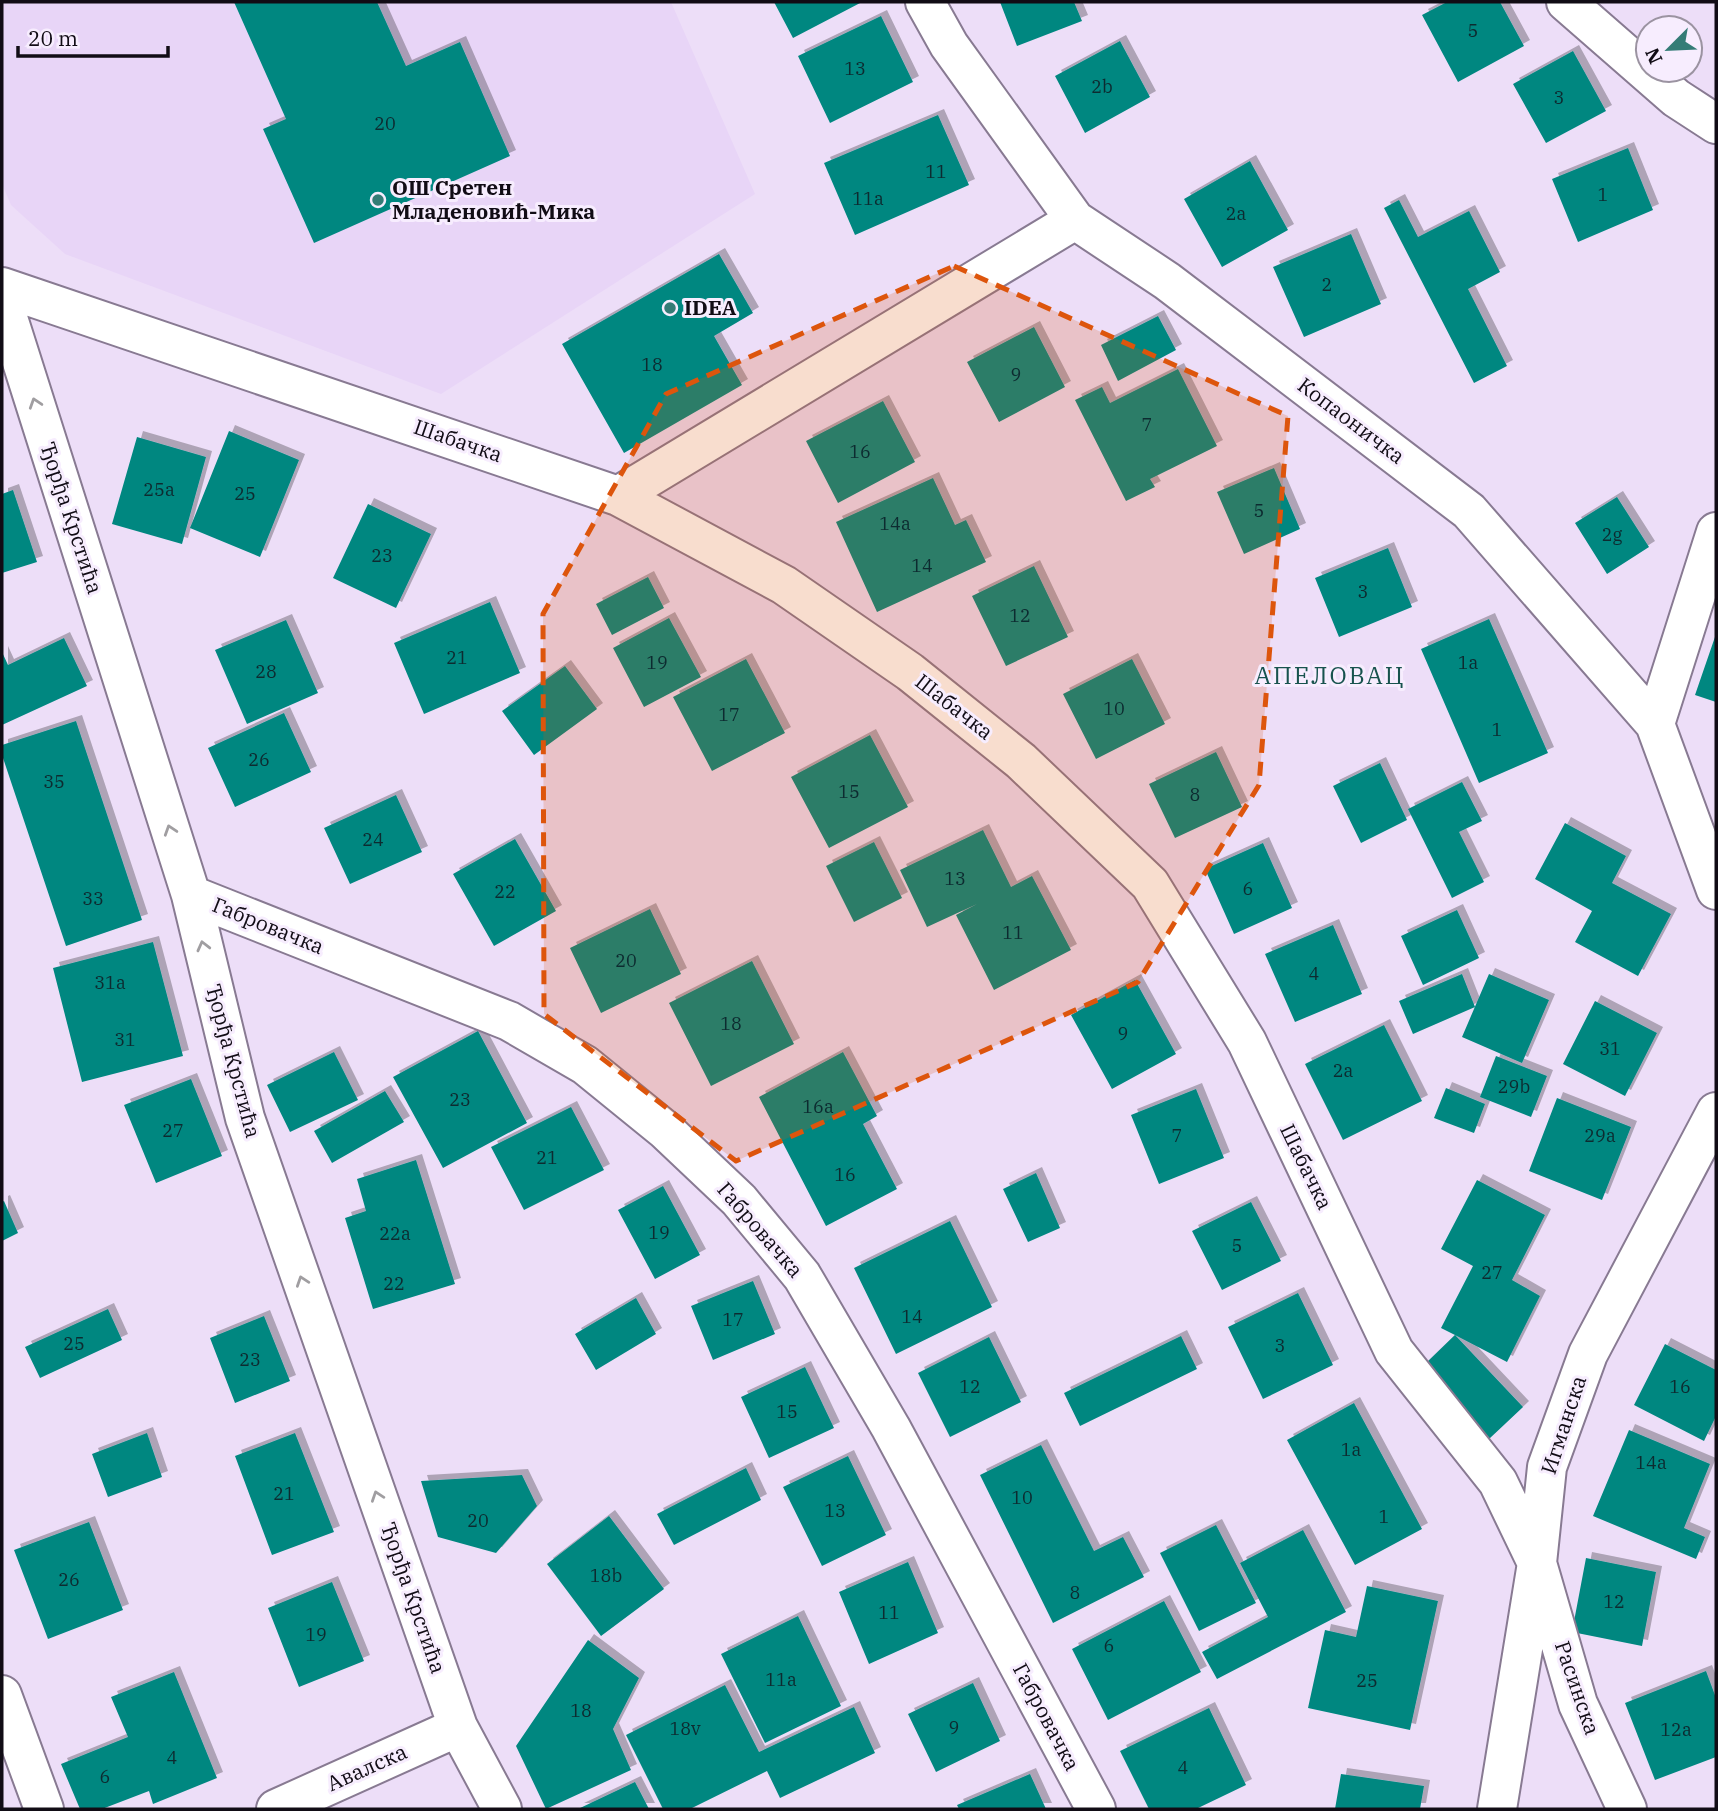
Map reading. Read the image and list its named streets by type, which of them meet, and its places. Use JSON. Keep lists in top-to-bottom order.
{
  "streets": {
    "street": [
      "Копаоничка",
      "Шабачка",
      "Ђорђа Крстића",
      "Габровачка",
      "Игманска",
      "Расинска",
      "Авалска"
    ]
  },
  "crossings": [
    ["Шабачка", "Игманска"],
    ["Шабачка", "Расинска"],
    ["Ђорђа Крстића", "Габровачка"],
    ["Ђорђа Крстића", "Авалска"],
    ["Игманска", "Расинска"]
  ],
  "one_way": ["Ђорђа Крстића"],
  "districts": ["АПЕЛОВАЦ"],
  "places": ["ОШ Сретен Младеновић-Мика", "IDEA"],
  "house_numbers": [
    "5",
    "13",
    "2b",
    "3",
    "20",
    "11",
    "1",
    "11a",
    "2a",
    "2",
    "18",
    "9",
    "7",
    "16",
    "25a",
    "25",
    "5",
    "14a",
    "2g",
    "23",
    "14",
    "3",
    "12",
    "21",
    "19",
    "1a",
    "28",
    "10",
    "17",
    "1",
    "26",
    "35",
    "15",
    "8",
    "24",
    "13",
    "6",
    "22",
    "33",
    "11",
    "20",
    "4",
    "31a",
    "18",
    "9",
    "31",
    "31",
    "2a",
    "29b",
    "23",
    "16a",
    "27",
    "7",
    "29a",
    "21",
    "16",
    "19",
    "22a",
    "5",
    "27",
    "22",
    "14",
    "17",
    "25",
    "3",
    "23",
    "12",
    "16",
    "15",
    "1a",
    "14a",
    "21",
    "10",
    "13",
    "1",
    "20",
    "18b",
    "26",
    "8",
    "12",
    "11",
    "19",
    "6",
    "11a",
    "25",
    "18",
    "9",
    "18v",
    "12a",
    "4",
    "4",
    "6"
  ],
  "scale_bar": "20 m",
  "north": "bottom left"
}
